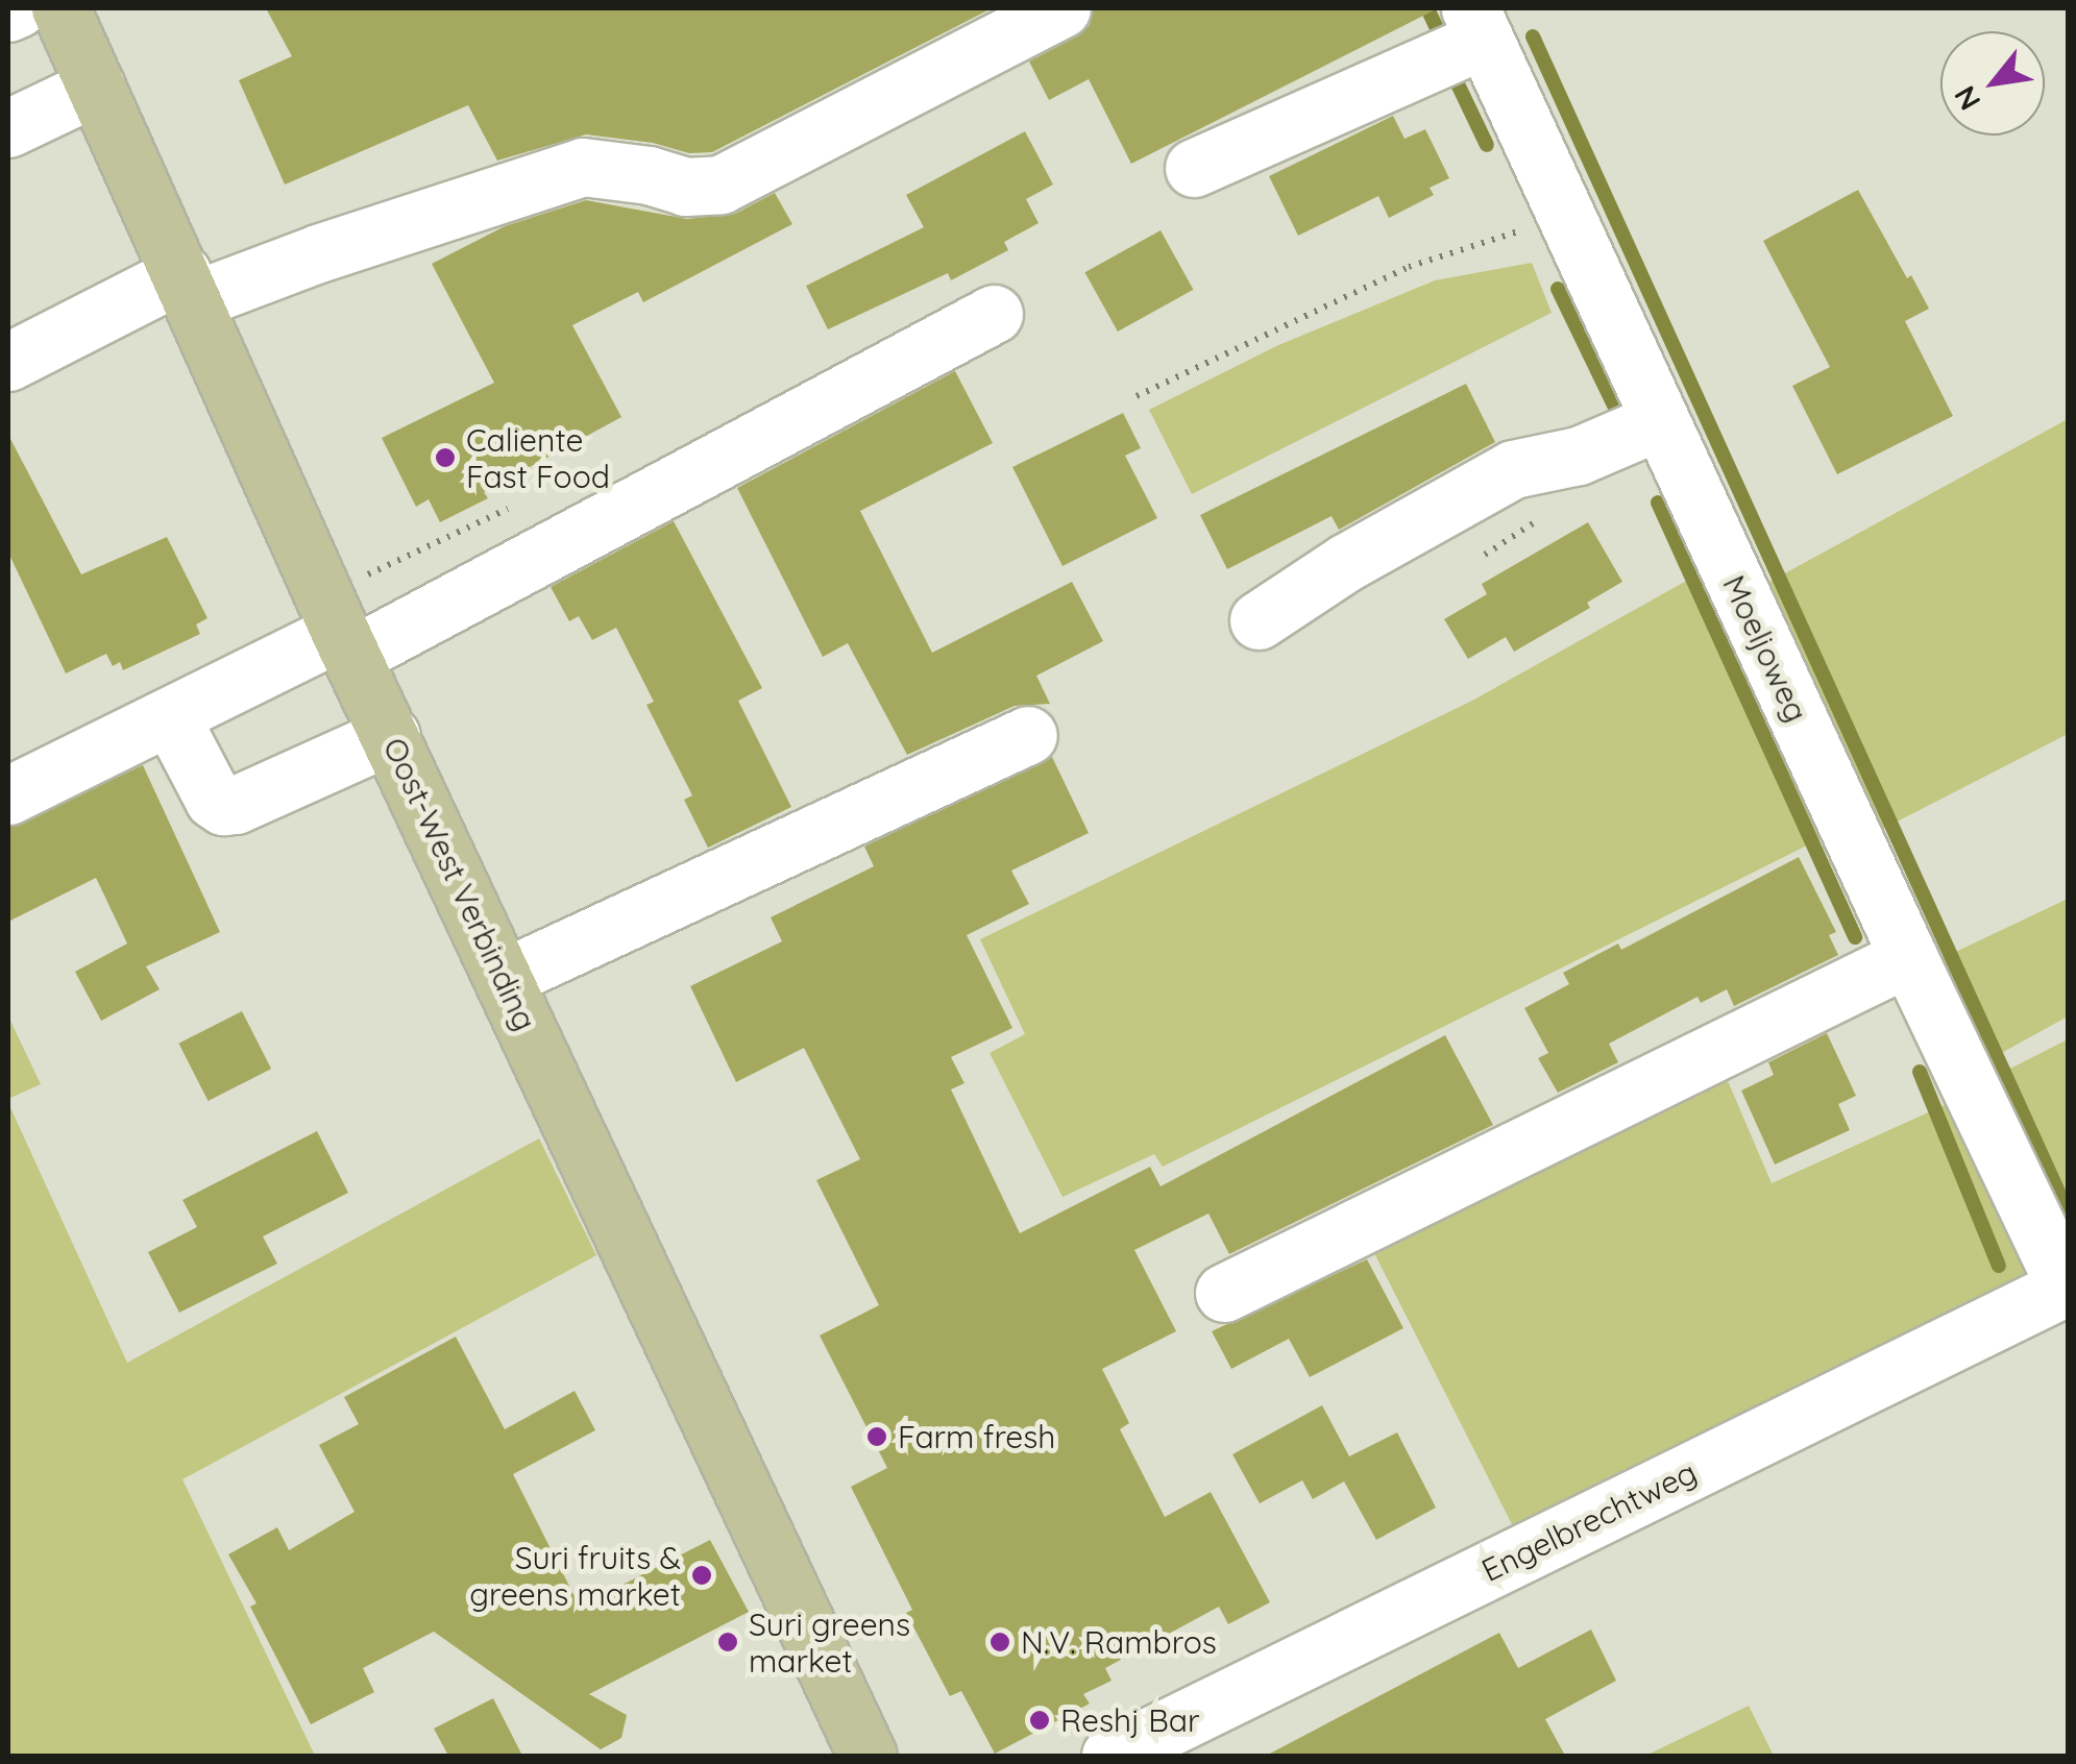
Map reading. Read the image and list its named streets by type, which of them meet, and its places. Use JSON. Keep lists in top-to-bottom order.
{
  "streets": {
    "main road": ["Oost-West Verbinding"],
    "street": ["Moeljoweg", "Engelbrechtweg"]
  },
  "crossings": [
    ["Moeljoweg", "Engelbrechtweg"]
  ],
  "places": [
    "Caliente Fast Food",
    "Farm fresh",
    "Suri fruits & greens market",
    "Suri greens market",
    "N.V. Rambros",
    "Reshj Bar"
  ],
  "north": "bottom left"
}
